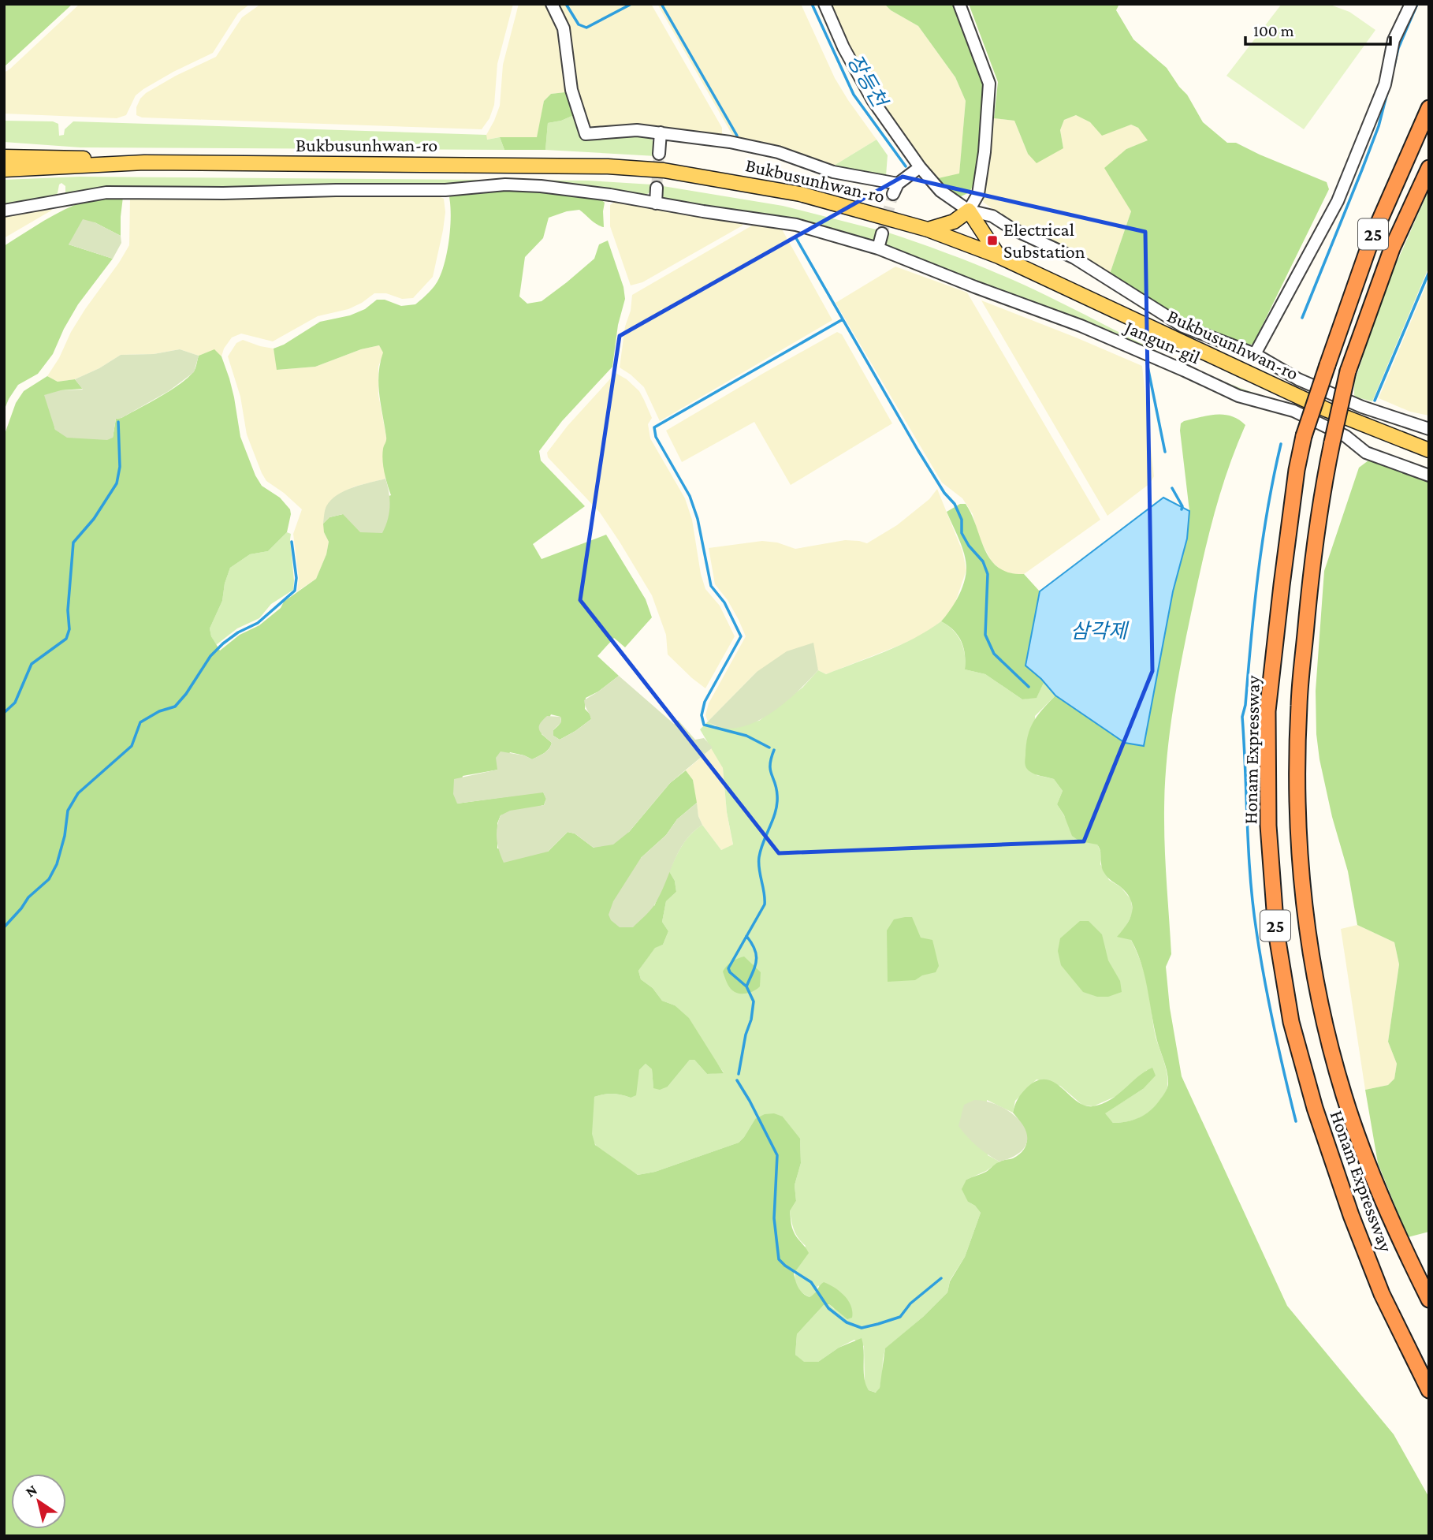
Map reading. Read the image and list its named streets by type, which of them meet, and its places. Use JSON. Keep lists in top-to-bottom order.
{
  "streets": {
    "highway": ["25", "Honam Expressway"],
    "main road": ["Bukbusunhwan-ro"],
    "street": ["Jangun-gil"]
  },
  "water": ["장등천", "삼각제"],
  "places": {
    "transit": ["Electrical Substation"]
  },
  "scale_bar": "100 m",
  "north": "top left"
}
